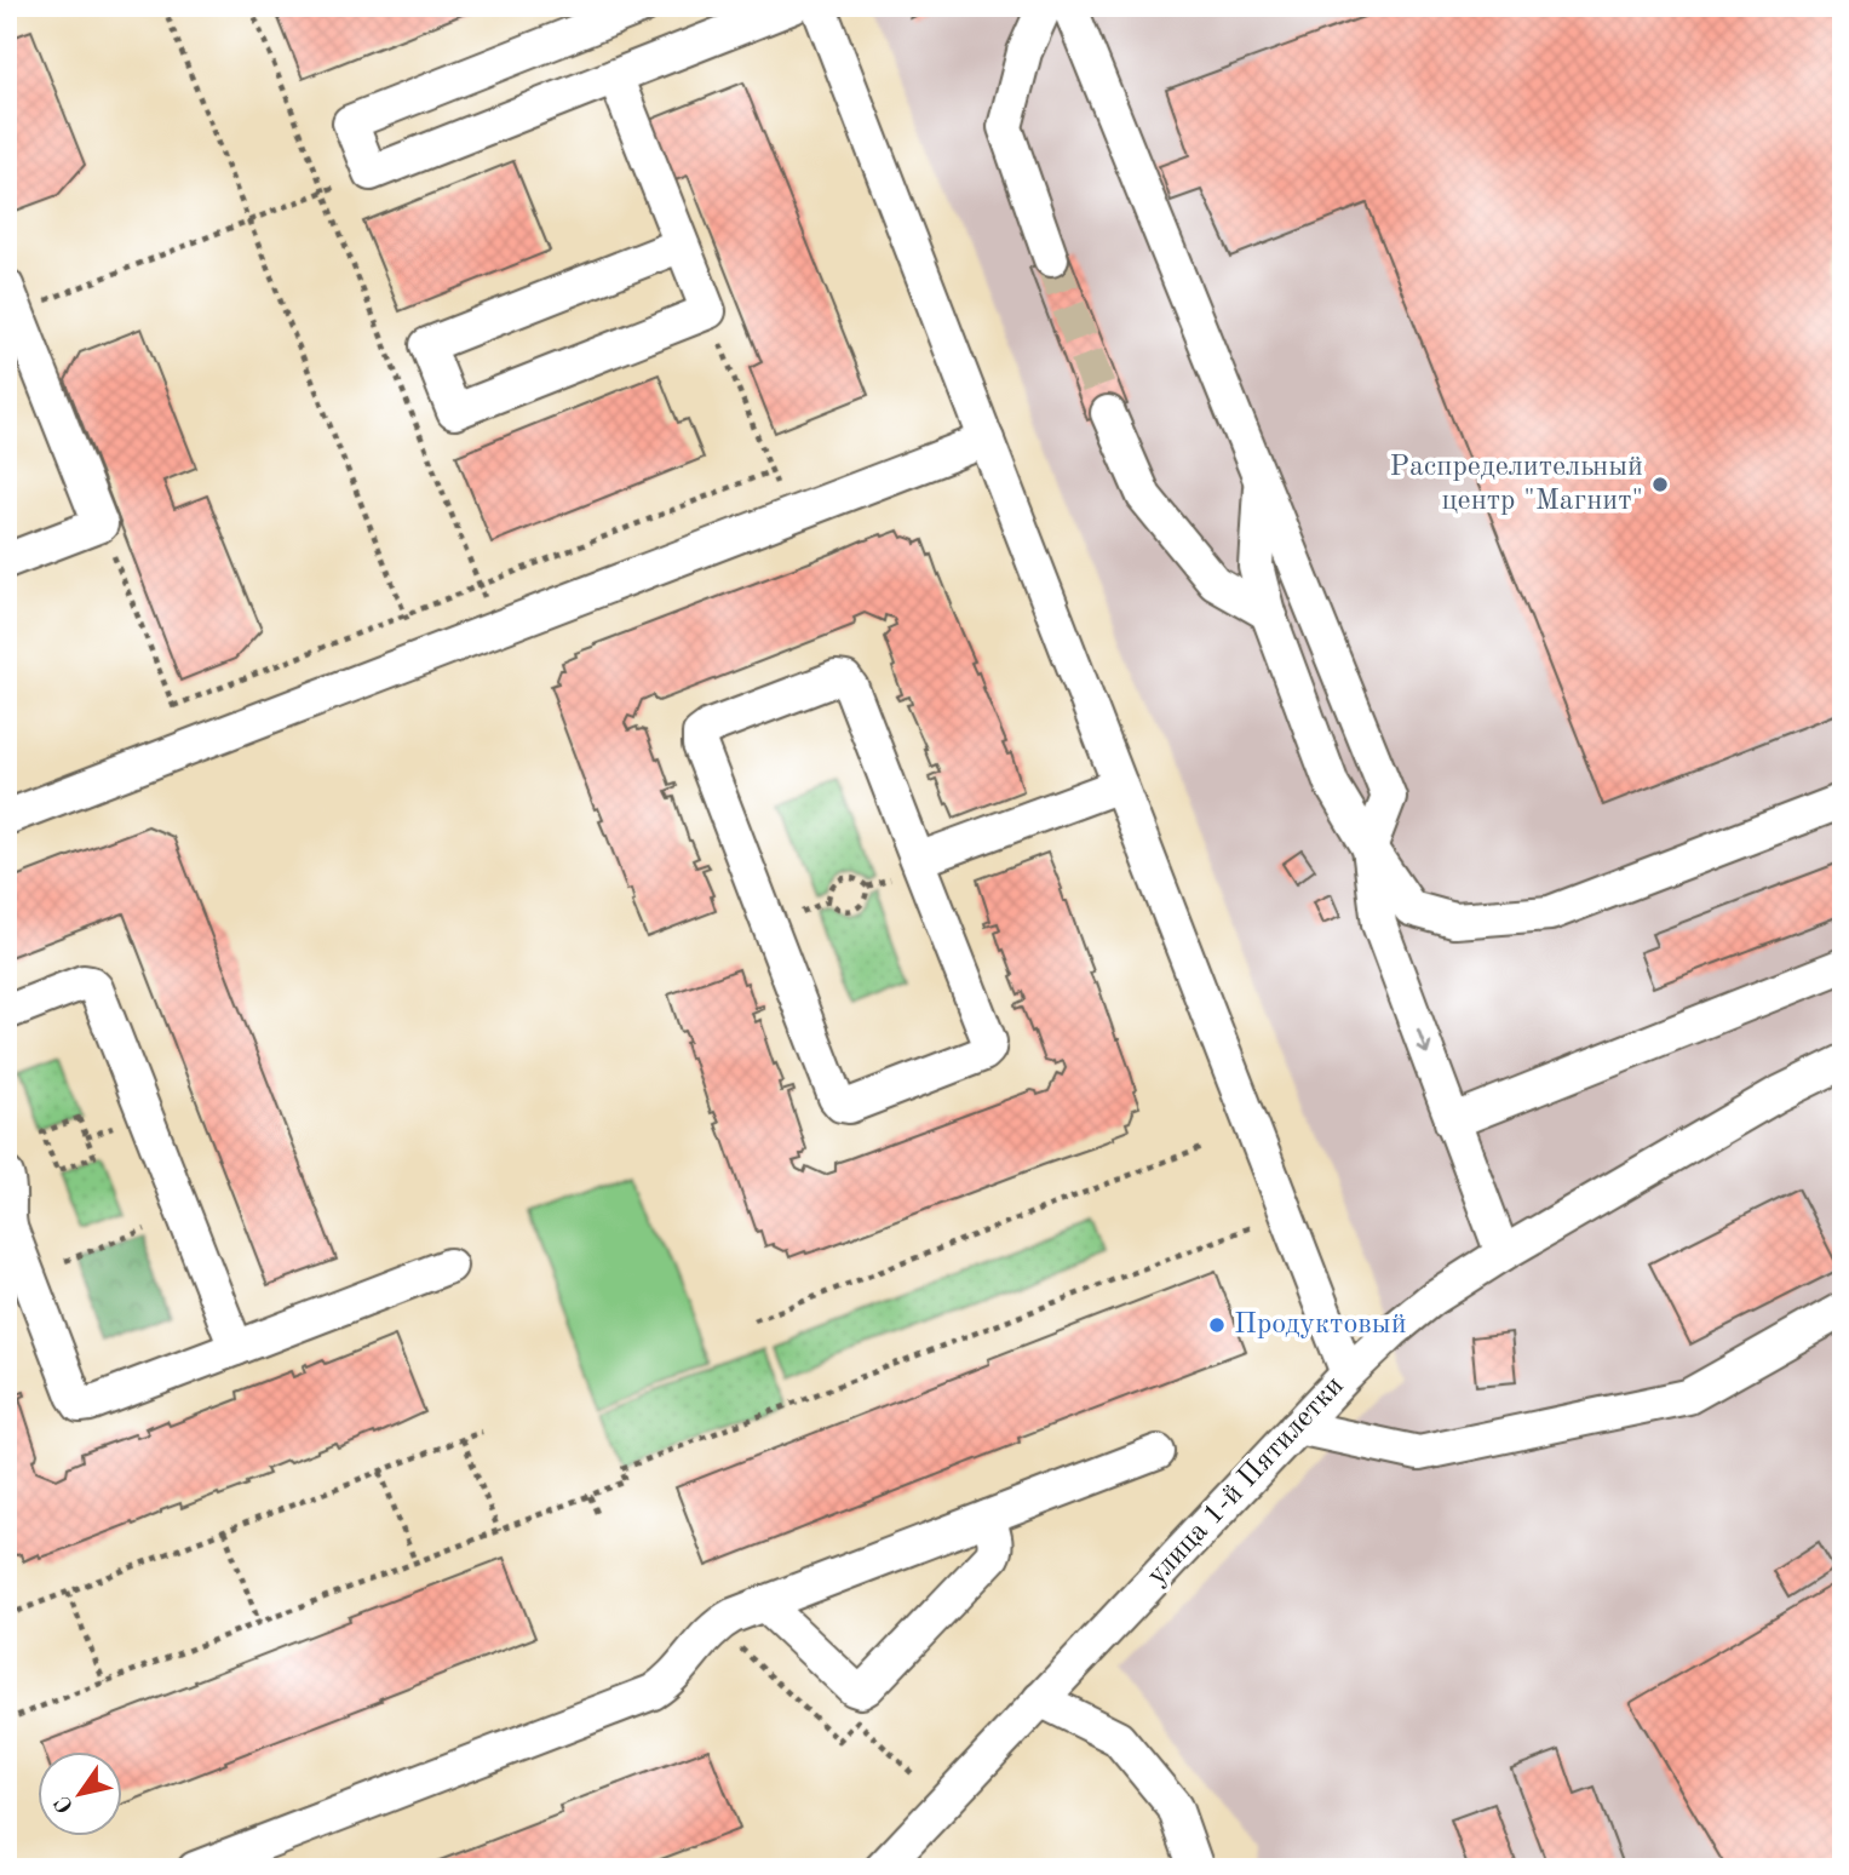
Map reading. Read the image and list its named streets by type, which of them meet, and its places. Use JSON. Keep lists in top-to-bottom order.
{
  "streets": {
    "street": ["улица 1-й Пятилетки"]
  },
  "places": ["Распределительный центр \"Магнит\"", "Продуктовый"],
  "north": "bottom left"
}
